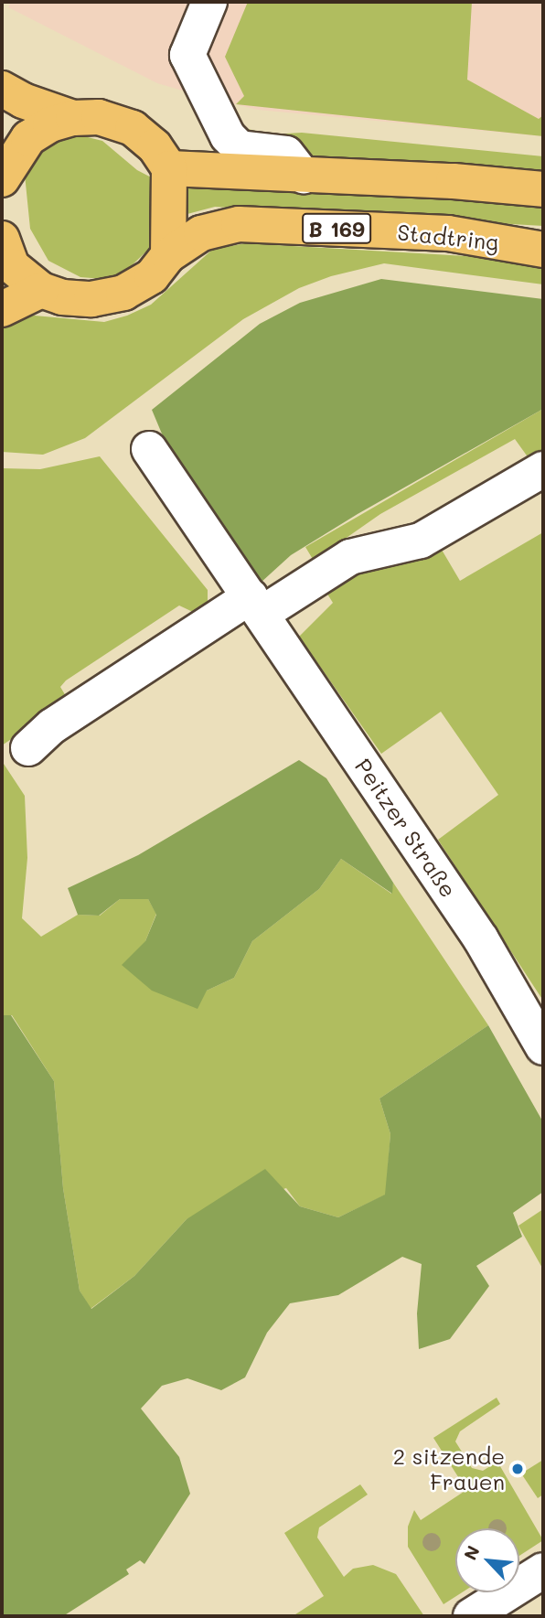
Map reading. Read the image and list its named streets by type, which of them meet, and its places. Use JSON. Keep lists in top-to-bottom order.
{
  "streets": {
    "main road": ["B 169", "Stadtring"],
    "street": ["Peitzer Straße"]
  },
  "places": ["2 sitzende Frauen"],
  "north": "top left"
}
